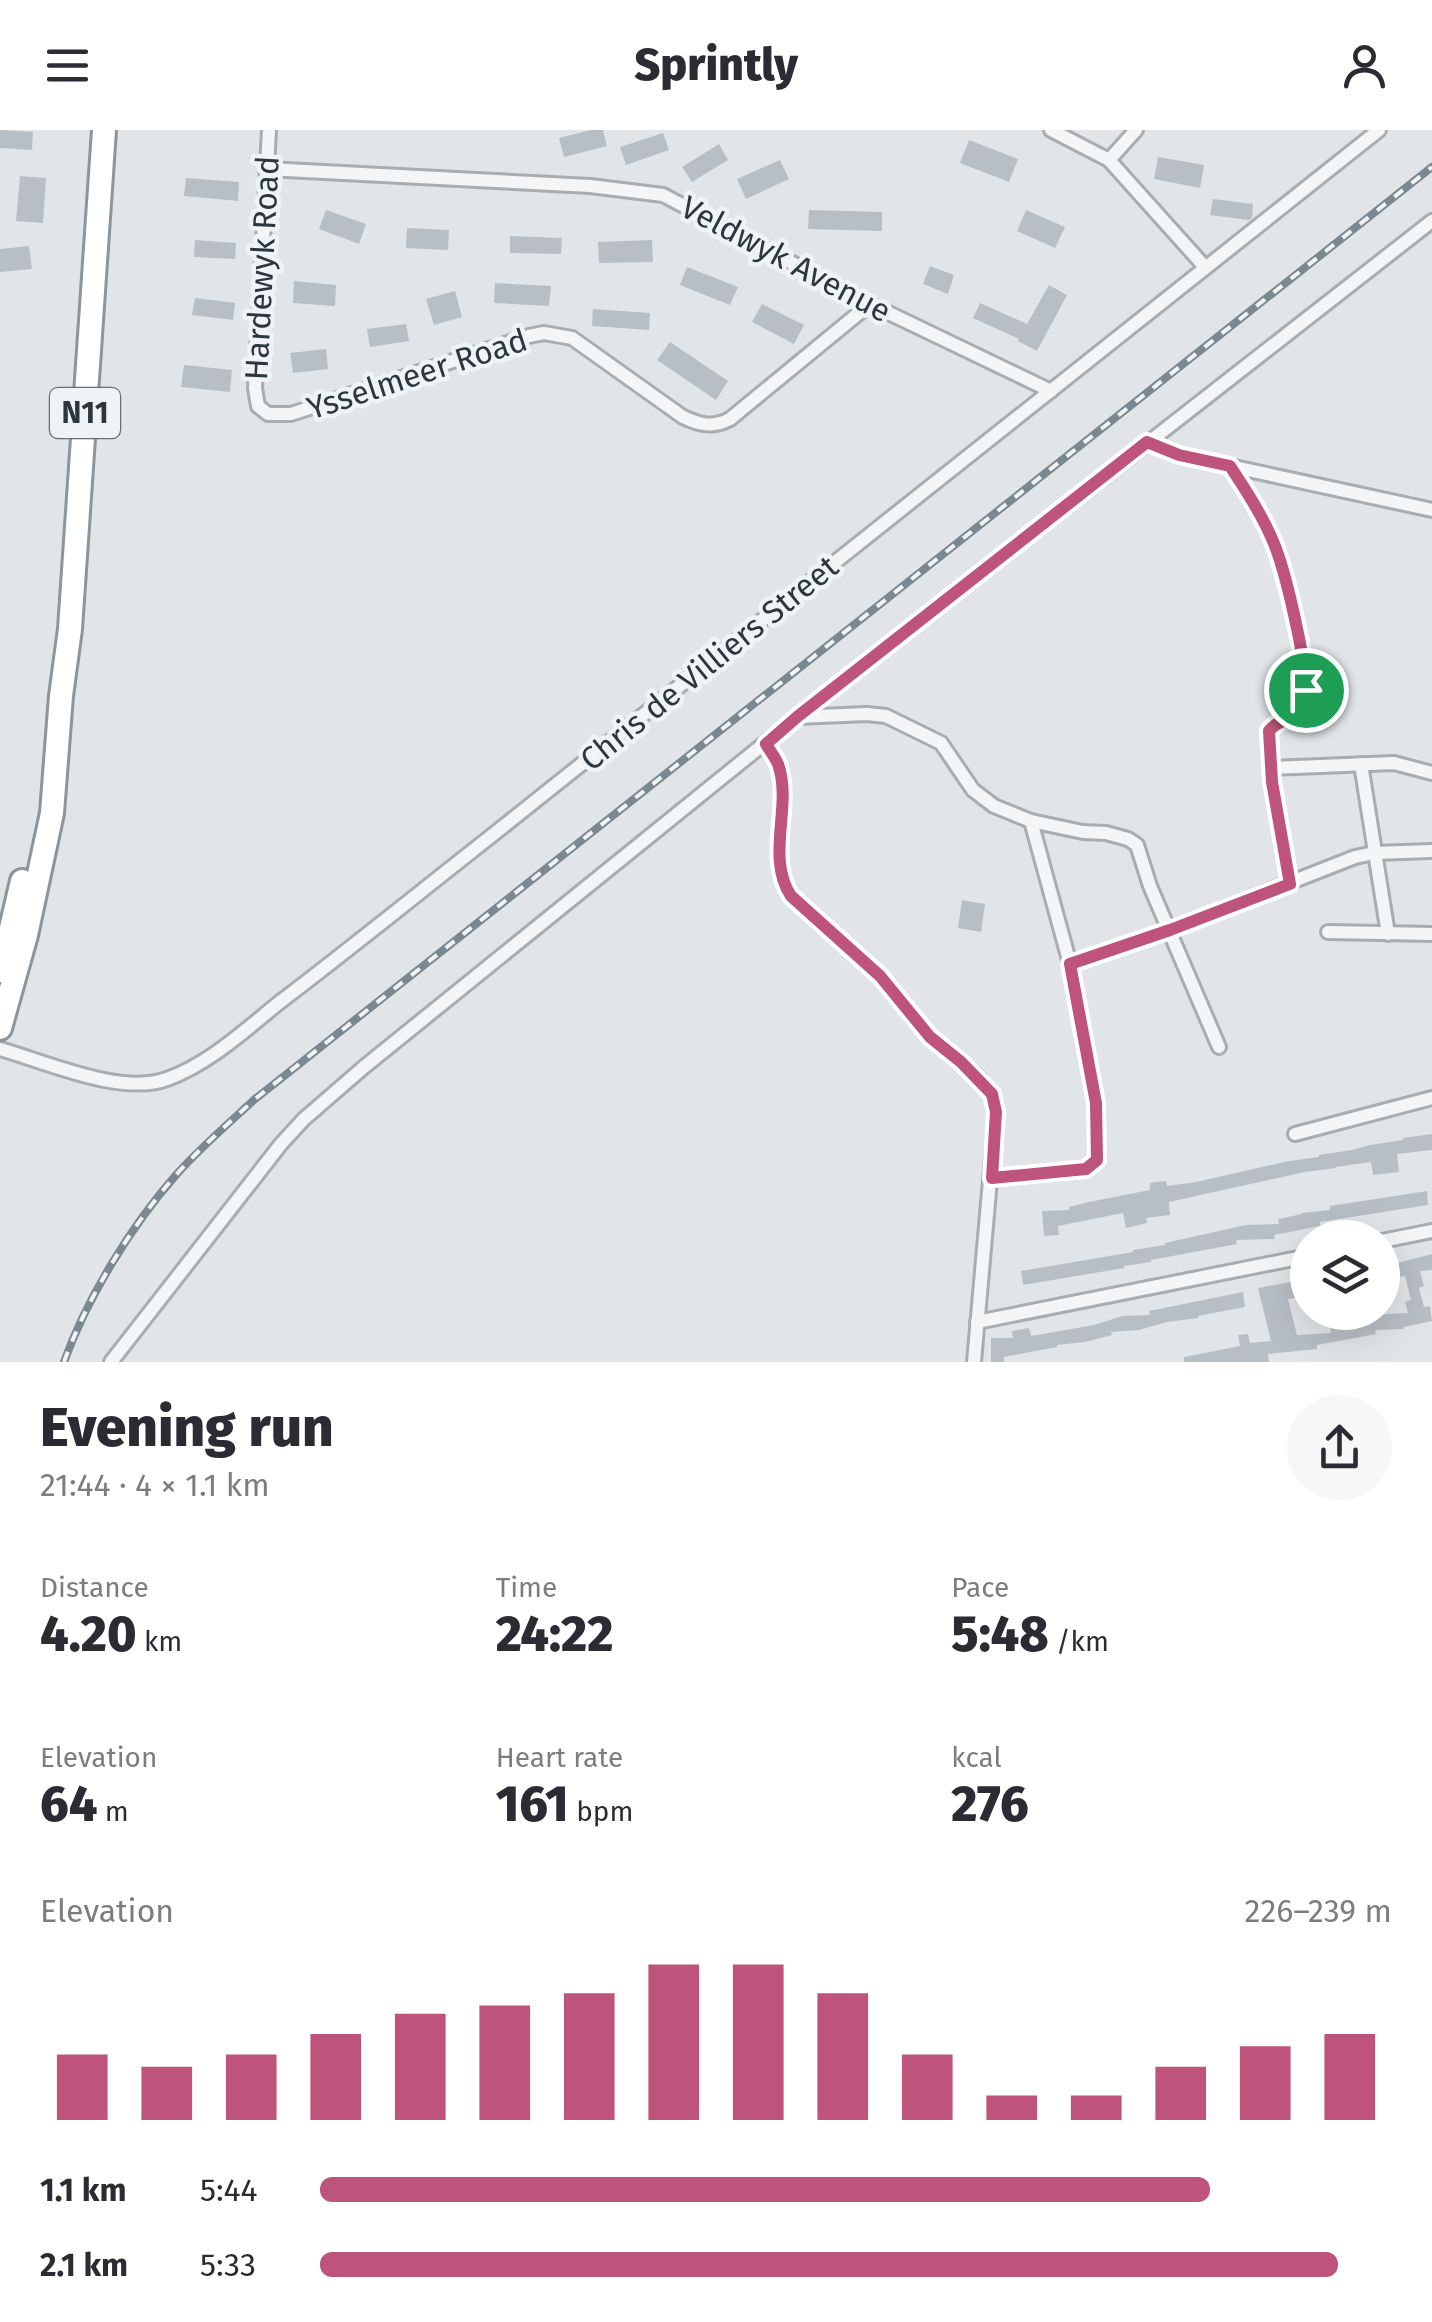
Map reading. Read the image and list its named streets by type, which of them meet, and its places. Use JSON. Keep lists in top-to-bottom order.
{
  "streets": {
    "highway": ["N11"],
    "street": [
      "Veldwyk Avenue",
      "Hardewyk Road",
      "Ysselmeer Road",
      "Chris de Villiers Street"
    ]
  },
  "crossings": [
    ["Veldwyk Avenue", "Hardewyk Road"],
    ["Veldwyk Avenue", "Ysselmeer Road"],
    ["Veldwyk Avenue", "Chris de Villiers Street"],
    ["Hardewyk Road", "Ysselmeer Road"]
  ],
  "page": {
    "header": "Sprintly",
    "heading": ["Evening run", "21:44 · 4 × 1.1 km"],
    "stats": [
      ["Distance", "4.20 km"],
      ["Time", "24:22"],
      ["Pace", "5:48 /km"],
      ["Elevation", "64 m"],
      ["Heart rate", "161 bpm"],
      ["kcal", "276"]
    ],
    "chart": ["Elevation", "226–239 m"],
    "list": [
      {
        "name": "1.1 km",
        "note": "5:44"
      },
      {
        "name": "2.1 km",
        "note": "5:33"
      }
    ]
  }
}
